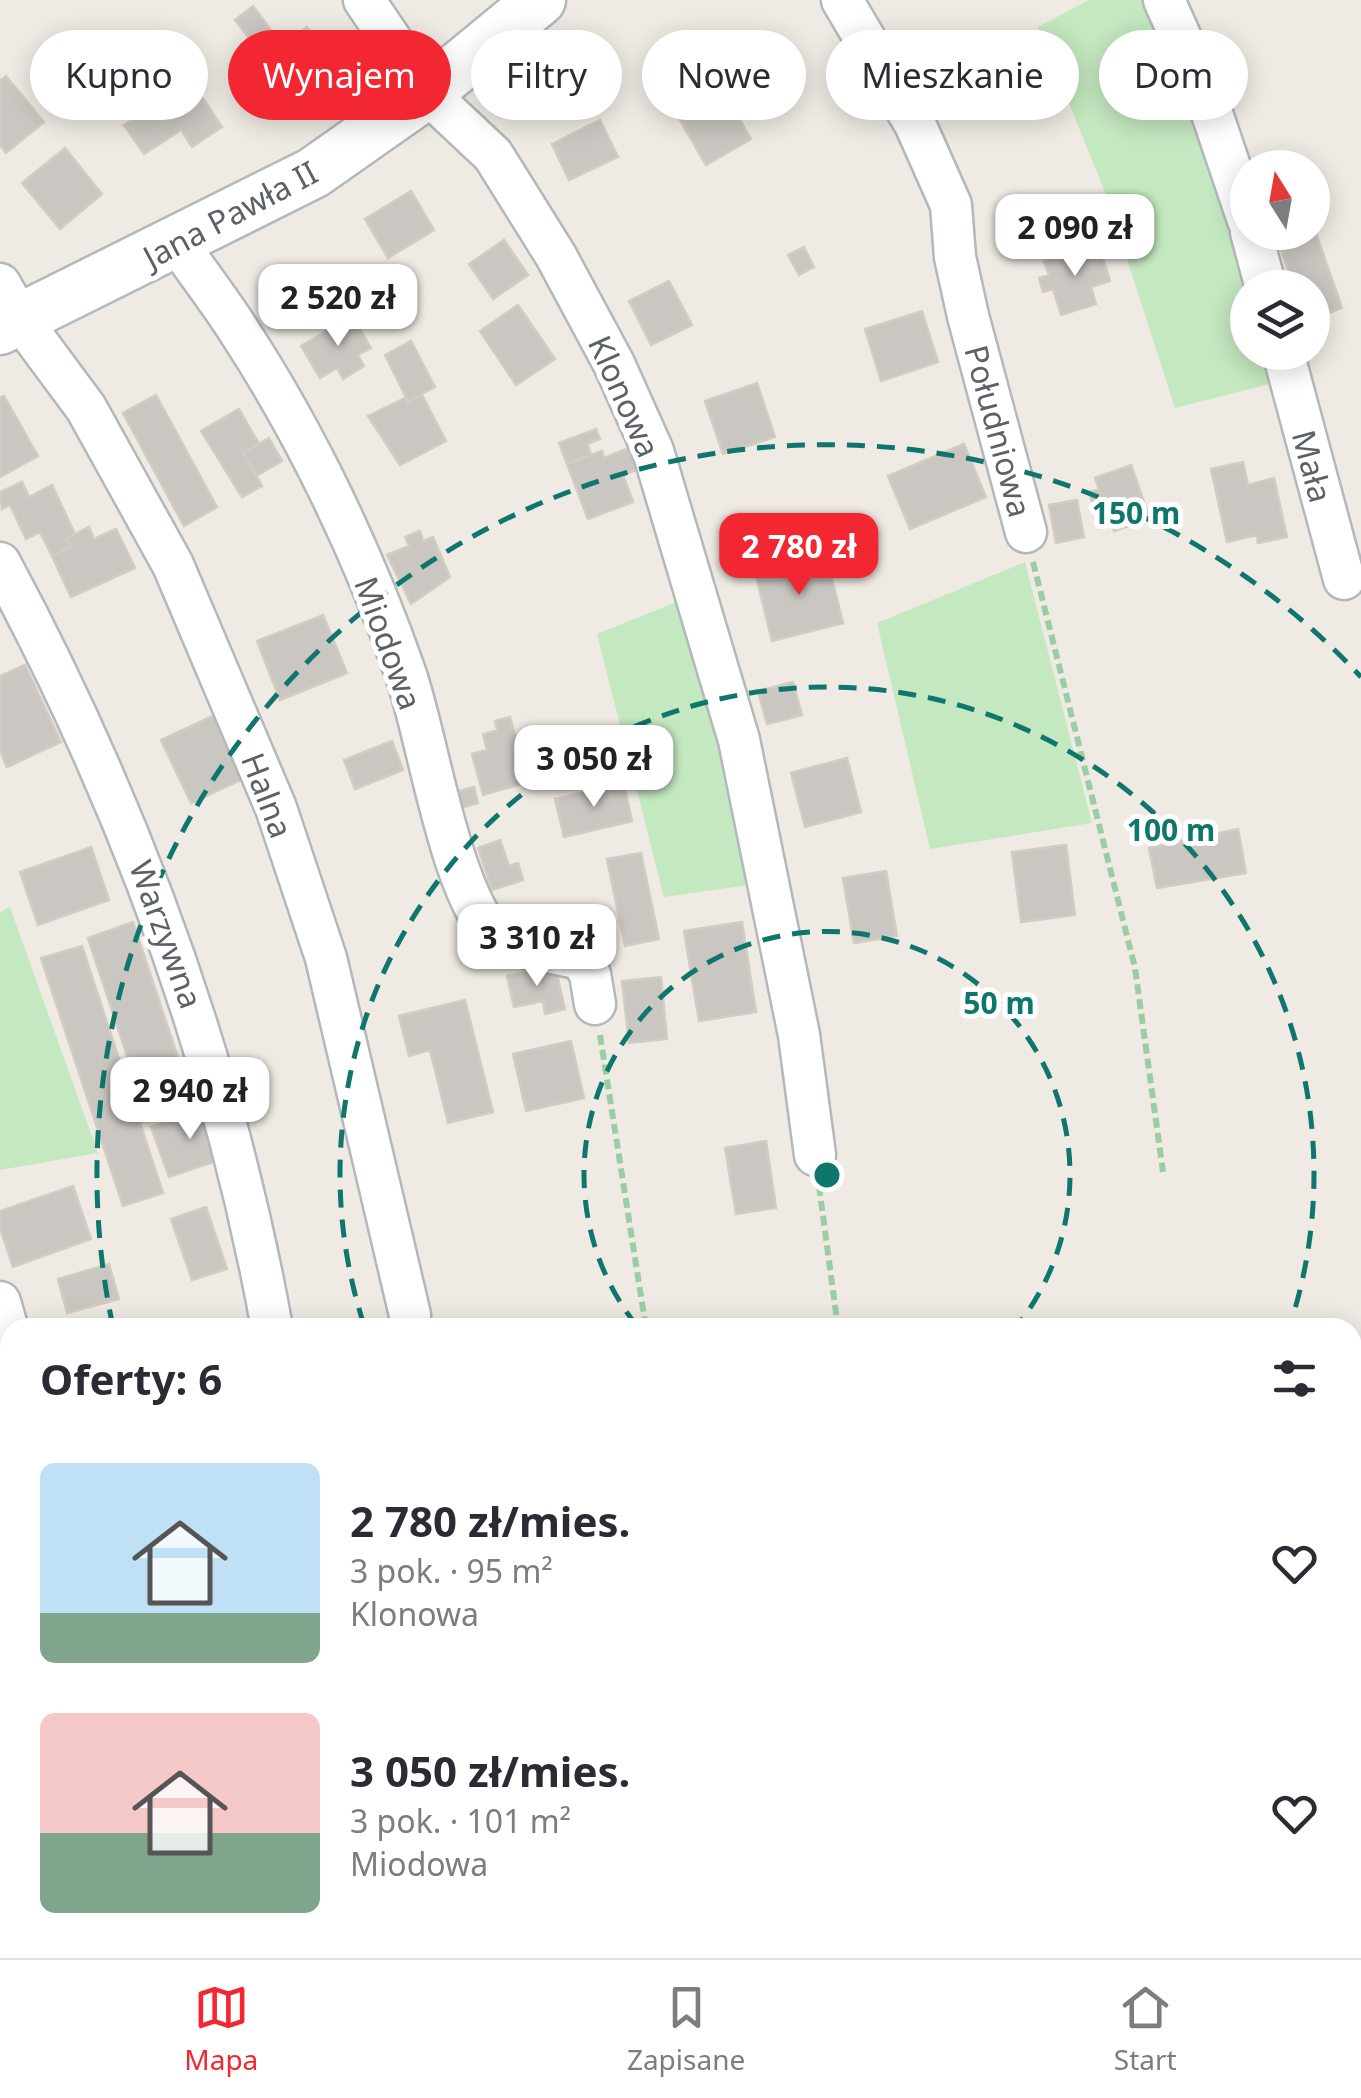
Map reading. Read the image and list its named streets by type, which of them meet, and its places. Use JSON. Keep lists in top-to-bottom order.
{
  "streets": {
    "street": [
      "Jana Pawła II",
      "Klonowa",
      "Południowa",
      "Mała",
      "Miodowa",
      "Halna",
      "Warzywna"
    ]
  },
  "crossings": [
    ["Jana Pawła II", "Miodowa"],
    ["Jana Pawła II", "Halna"]
  ],
  "north": "top",
  "page": {
    "chip": [
      "Kupno",
      "Wynajem",
      "Filtry",
      "Nowe",
      "Mieszkanie",
      "Dom"
    ],
    "price": [
      "2 090 zł",
      "2 520 zł",
      "2 780 zł",
      "3 050 zł",
      "3 310 zł",
      "2 940 zł"
    ],
    "heading": "Oferty: 6",
    "list": [
      {
        "name": "2 780 zł/mies.",
        "note": "3 pok. · 95 m² · Klonowa"
      },
      {
        "name": "3 050 zł/mies.",
        "note": "3 pok. · 101 m² · Miodowa"
      }
    ],
    "tabs": ["Mapa", "Zapisane", "Start"]
  },
  "rings": ["150 m", "100 m", "50 m"]
}
